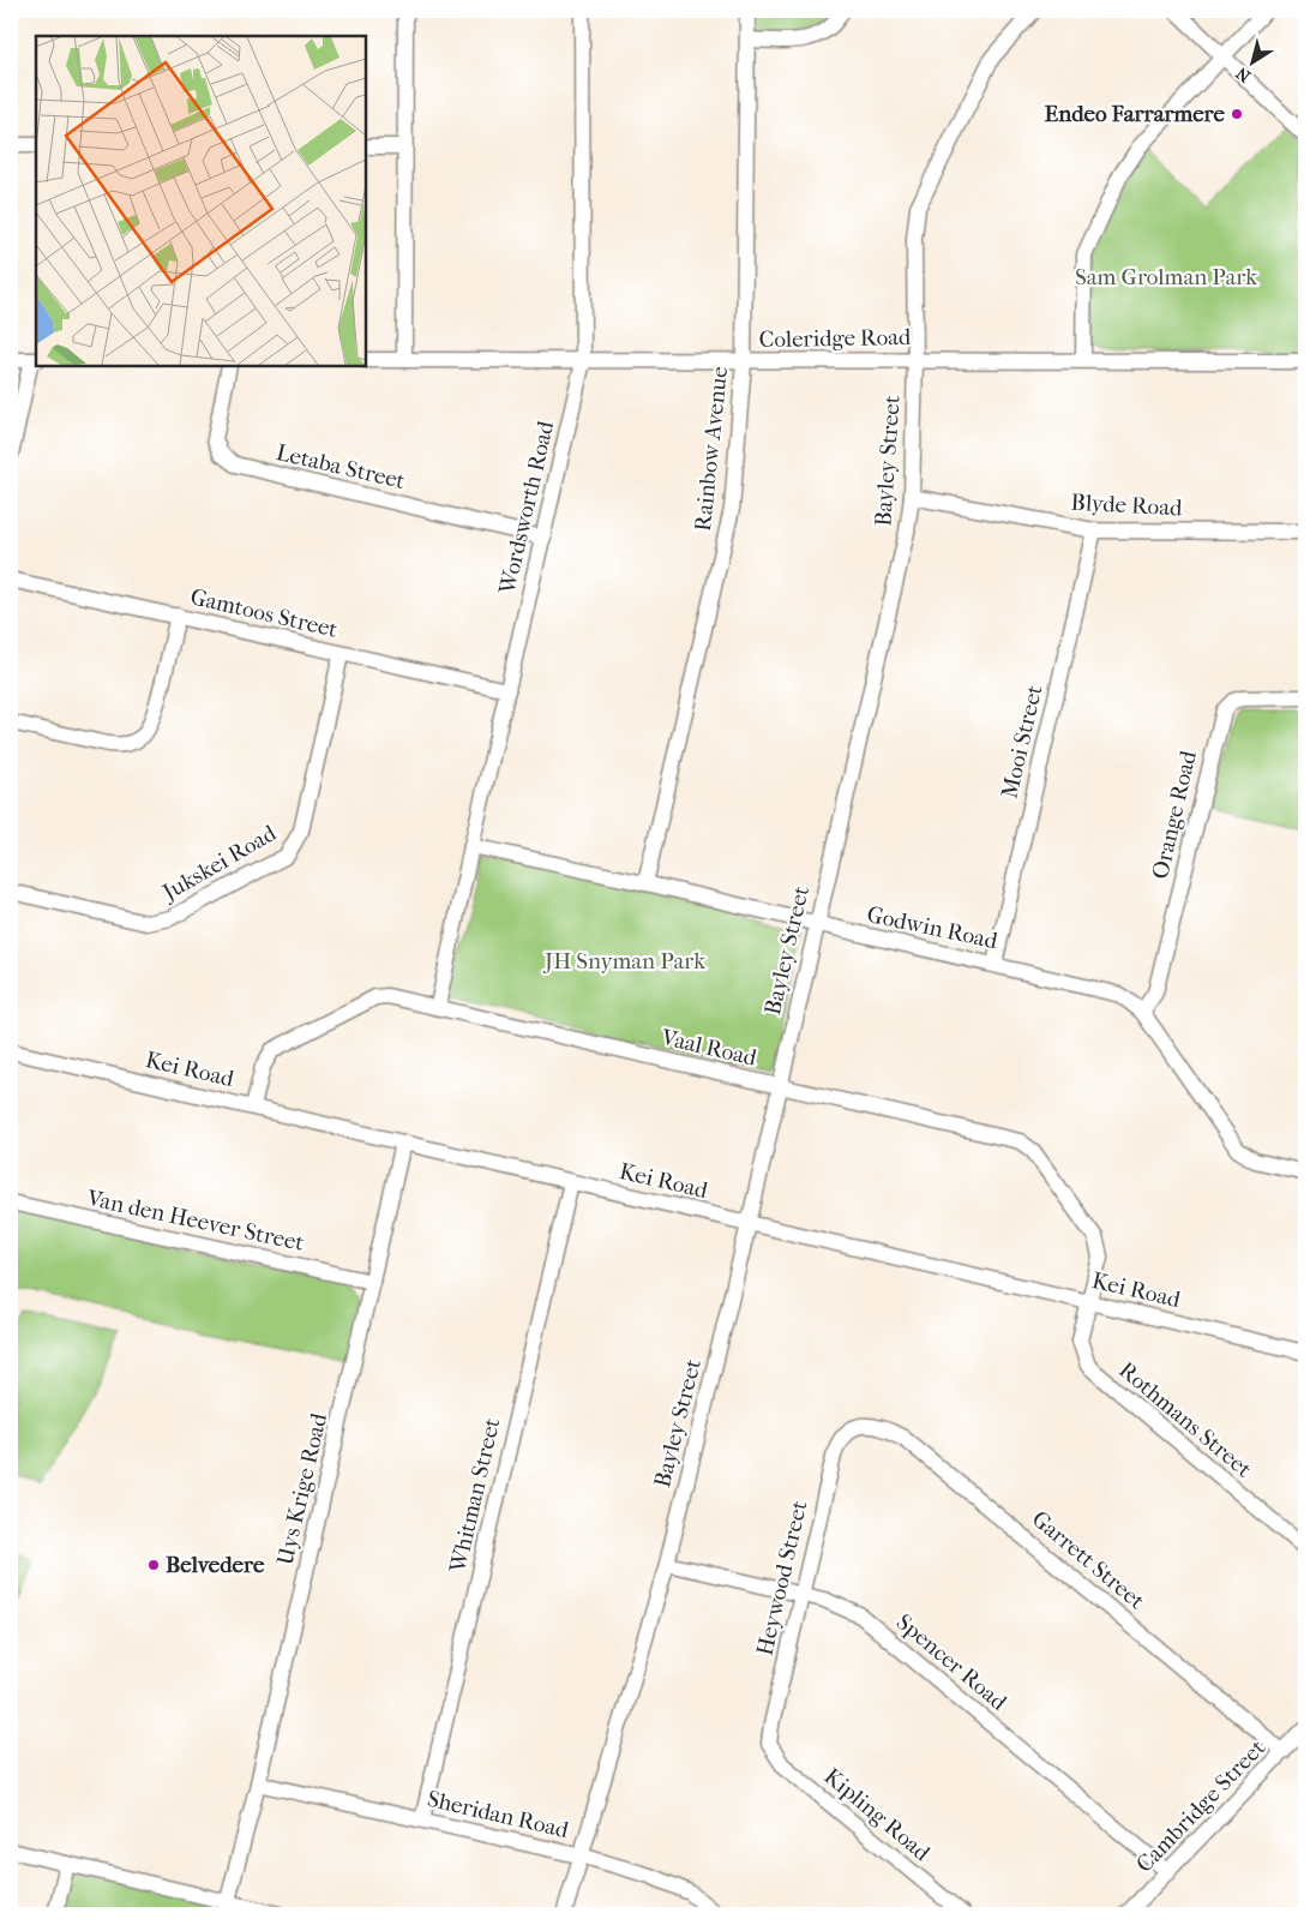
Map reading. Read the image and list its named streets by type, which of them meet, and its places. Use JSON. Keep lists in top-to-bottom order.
{
  "streets": {
    "street": [
      "Coleridge Road",
      "Rainbow Avenue",
      "Bayley Street",
      "Letaba Street",
      "Blyde Road",
      "Wordsworth Road",
      "Gamtoos Street",
      "Mooi Street",
      "Orange Road",
      "Jukskei Road",
      "Godwin Road",
      "Vaal Road",
      "Kei Road",
      "Van den Heever Street",
      "Rothmans Street",
      "Uys Krige Road",
      "Whitman Street",
      "Garrett Street",
      "Heywood Street",
      "Spencer Road",
      "Cambridge Street",
      "Sheridan Road",
      "Kipling Road"
    ]
  },
  "crossings": [
    ["Coleridge Road", "Rainbow Avenue"],
    ["Coleridge Road", "Bayley Street"],
    ["Coleridge Road", "Wordsworth Road"],
    ["Rainbow Avenue", "Godwin Road"],
    ["Bayley Street", "Blyde Road"],
    ["Bayley Street", "Godwin Road"],
    ["Bayley Street", "Vaal Road"],
    ["Bayley Street", "Kei Road"],
    ["Bayley Street", "Spencer Road"],
    ["Bayley Street", "Sheridan Road"],
    ["Letaba Street", "Wordsworth Road"],
    ["Blyde Road", "Mooi Street"],
    ["Wordsworth Road", "Gamtoos Street"],
    ["Wordsworth Road", "Godwin Road"],
    ["Wordsworth Road", "Vaal Road"],
    ["Gamtoos Street", "Jukskei Road"],
    ["Mooi Street", "Godwin Road"],
    ["Orange Road", "Godwin Road"],
    ["Vaal Road", "Kei Road"],
    ["Vaal Road", "Rothmans Street"],
    ["Kei Road", "Rothmans Street"],
    ["Kei Road", "Uys Krige Road"],
    ["Kei Road", "Whitman Street"],
    ["Van den Heever Street", "Uys Krige Road"],
    ["Uys Krige Road", "Sheridan Road"],
    ["Whitman Street", "Sheridan Road"],
    ["Garrett Street", "Heywood Street"],
    ["Garrett Street", "Cambridge Street"],
    ["Heywood Street", "Spencer Road"],
    ["Heywood Street", "Kipling Road"],
    ["Spencer Road", "Cambridge Street"]
  ],
  "parks": ["Sam Grolman Park", "JH Snyman Park"],
  "places": ["Endeo Farrarmere", "Belvedere"],
  "north": "bottom left"
}
